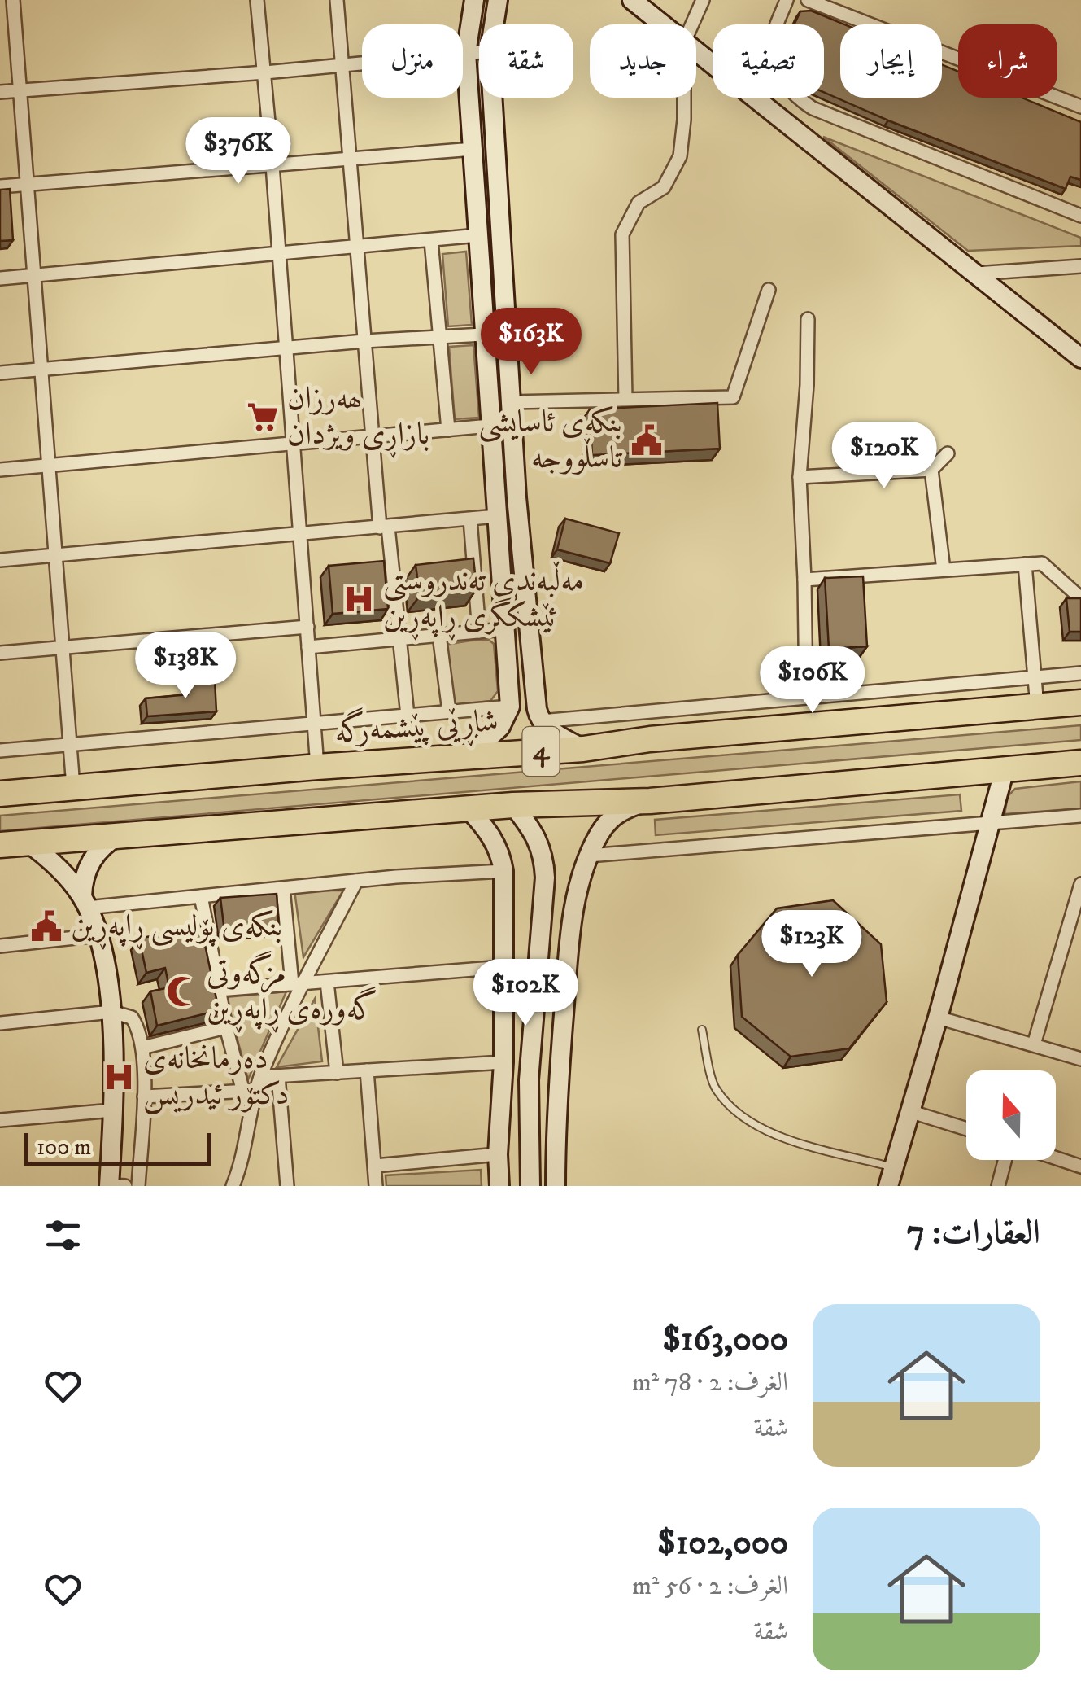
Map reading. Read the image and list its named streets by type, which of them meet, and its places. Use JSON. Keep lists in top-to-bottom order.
{
  "streets": {
    "highway": ["شاڕێی پێشمەرگە", "4"]
  },
  "places": {
    "supermarket": ["ھەرزان بازاڕی ویژدان"],
    "public building": ["بنکەی ئاسایشی تاسڵووجە", "بنکەی پۆلیسی ڕاپەڕین"],
    "hospital": ["مەڵبەندی تەندروستی ئێشکگری ڕاپەڕین", "دەرمانخانەی دکتۆر ئیدریس"],
    "mosque": ["مزگەوتی گەورەی ڕاپەڕین"]
  },
  "scale_bar": "100 m",
  "north": "top",
  "page": {
    "chip": [
      "شراء",
      "إيجار",
      "تصفية",
      "جديد",
      "شقة",
      "منزل"
    ],
    "price": [
      "$376K",
      "$163K",
      "$120K",
      "$138K",
      "$106K",
      "$123K",
      "$102K"
    ],
    "scale": "100 m",
    "heading": "العقارات: 7",
    "list": [
      {
        "name": "$163,000",
        "note": "الغرف: 2 · 78 m² · شقة"
      },
      {
        "name": "$102,000",
        "note": "الغرف: 2 · 56 m² · شقة"
      }
    ]
  }
}
